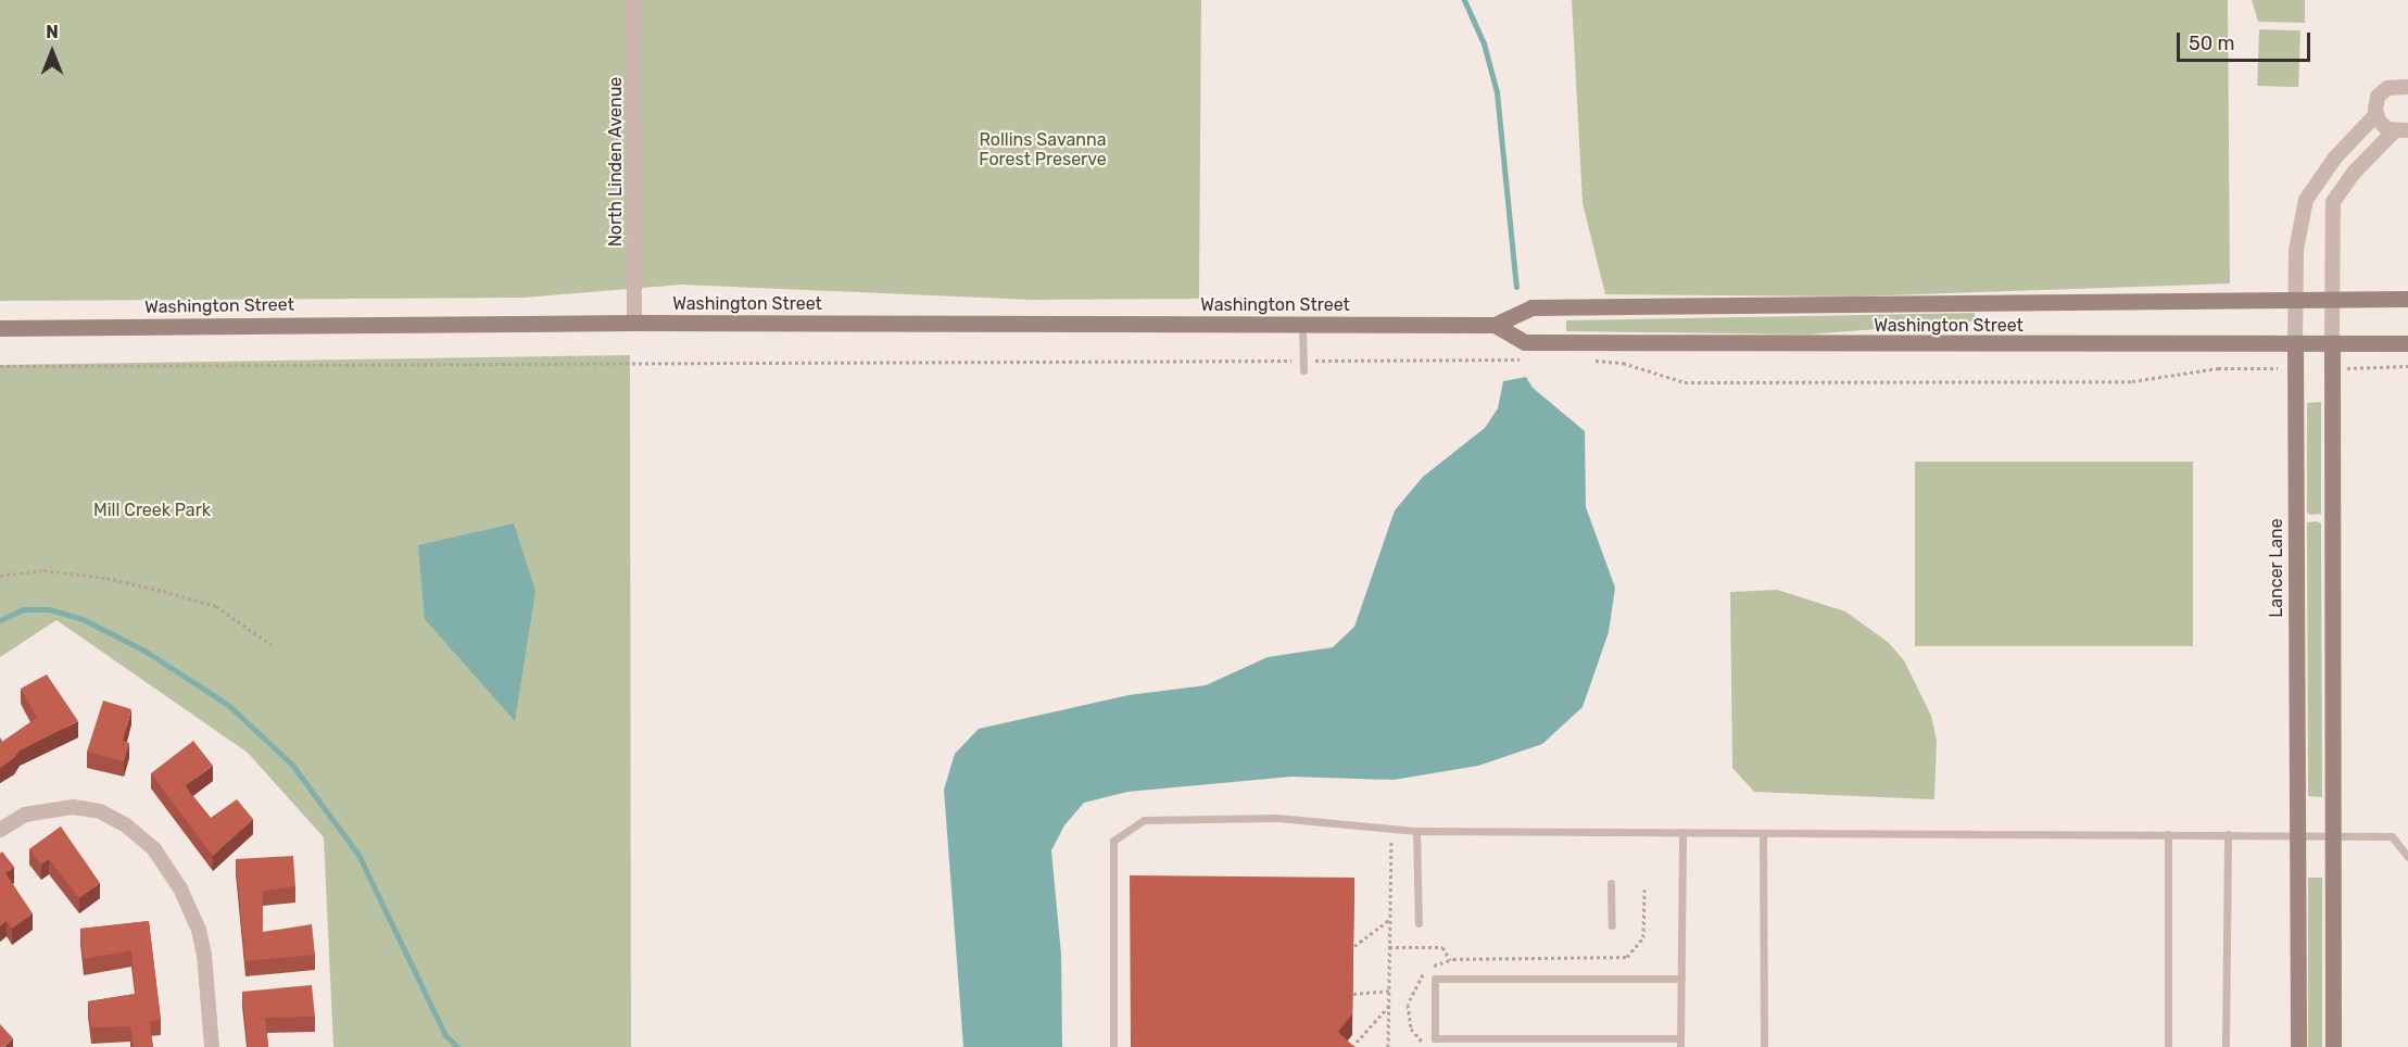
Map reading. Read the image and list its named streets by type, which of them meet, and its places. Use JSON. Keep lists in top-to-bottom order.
{
  "streets": {
    "main road": ["Washington Street", "Lancer Lane"],
    "street": ["North Linden Avenue"]
  },
  "crossings": [
    ["North Linden Avenue", "Washington Street"],
    ["Washington Street", "Lancer Lane"]
  ],
  "parks": ["Rollins Savanna Forest Preserve", "Mill Creek Park"],
  "scale_bar": "50 m",
  "north": "top"
}
